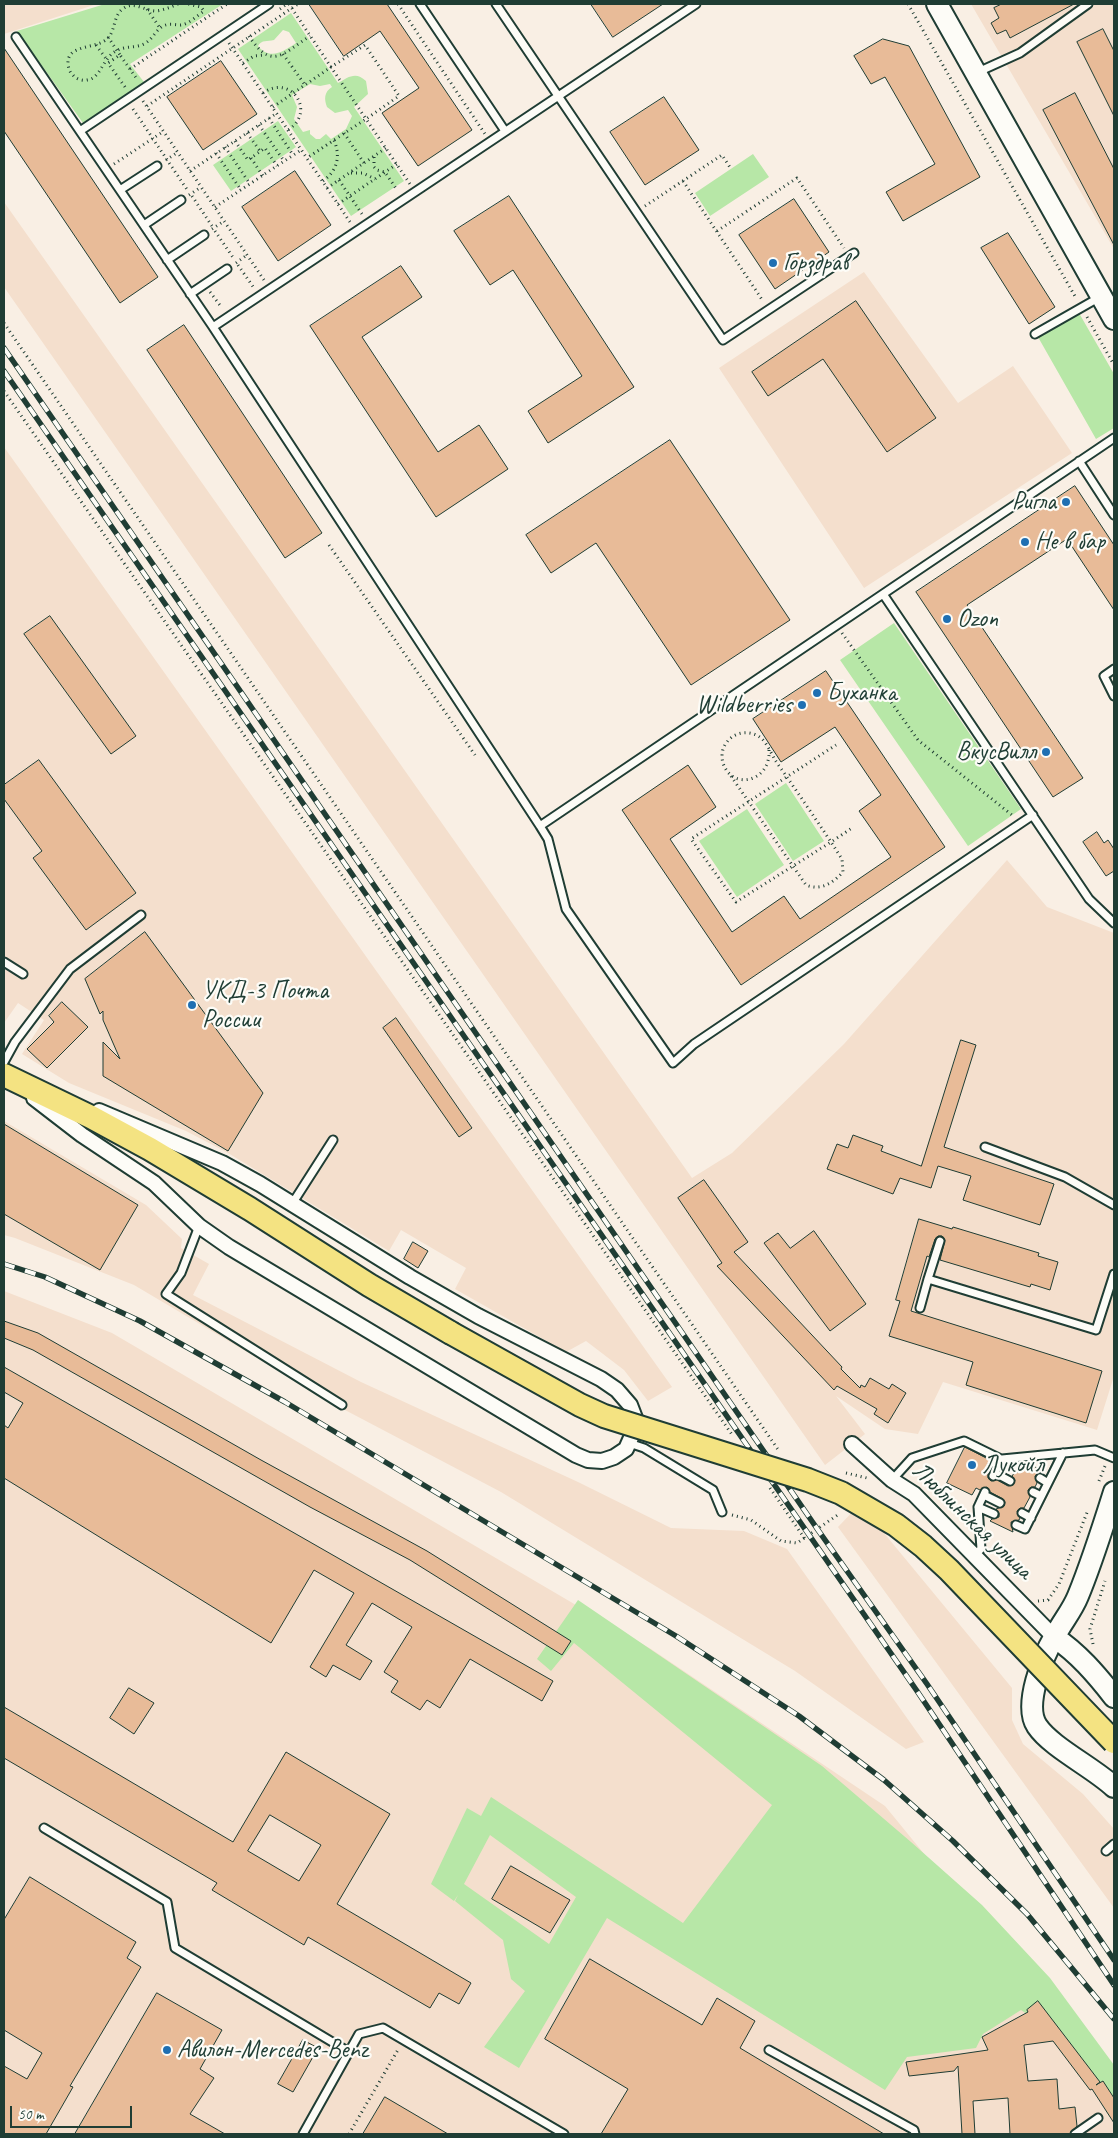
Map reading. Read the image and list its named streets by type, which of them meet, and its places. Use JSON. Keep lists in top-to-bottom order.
{
  "streets": {
    "main road": ["Люблинская улица"]
  },
  "places": [
    "Горздрав",
    "Ригла",
    "Не в бар",
    "Ozon",
    "Буханка",
    "Wildberries",
    "ВкусВилл",
    "УКД-3 Почта России",
    "Лукойл",
    "Авилон-Mercedes-Benz"
  ],
  "scale_bar": "50 m"
}
